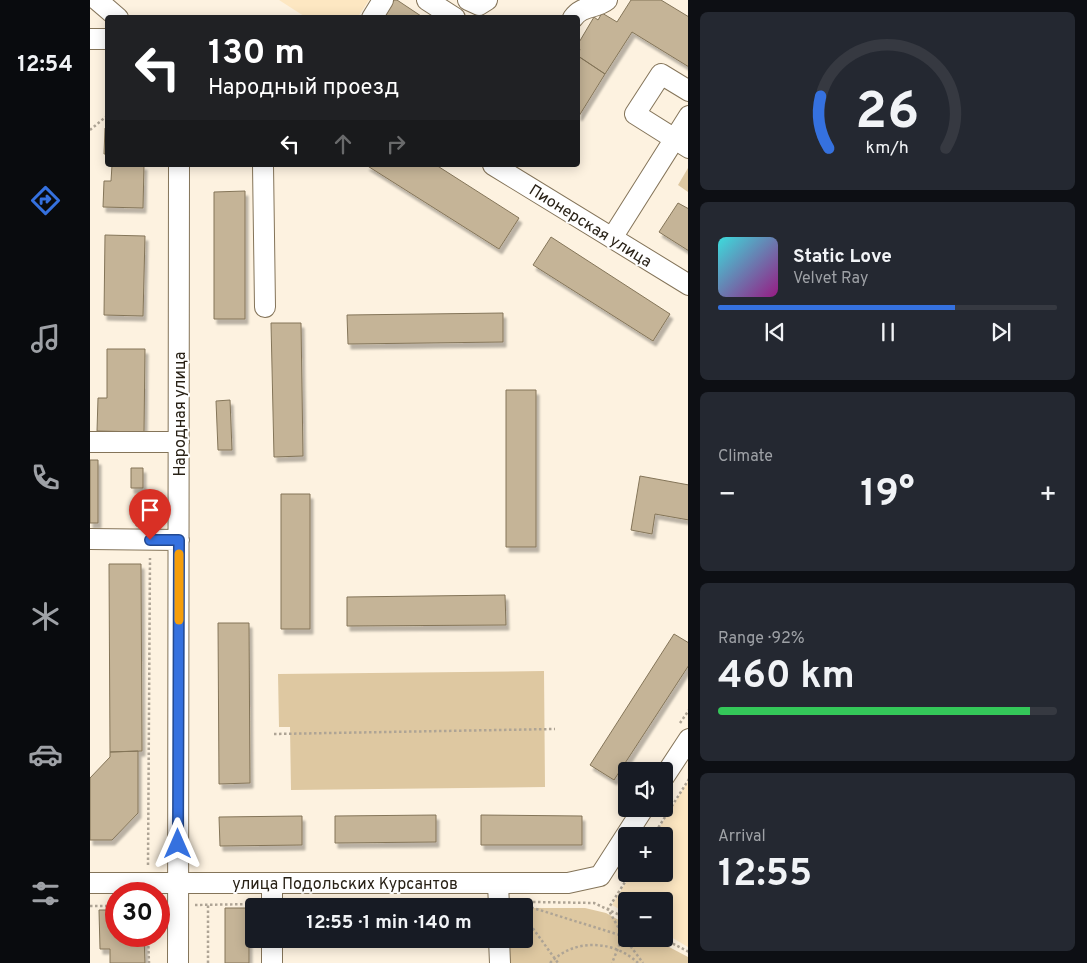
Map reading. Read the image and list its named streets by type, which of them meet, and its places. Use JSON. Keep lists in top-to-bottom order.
{
  "streets": {
    "street": ["Пионерская улица", "Народная улица", "улица Подольских Курсантов"]
  },
  "crossings": [
    ["Народная улица", "улица Подольских Курсантов"]
  ],
  "page": {
    "tabs": "12:54",
    "turn": ["130 m", "Народный проезд"],
    "song": ["Static Love", "Velvet Ray"],
    "tile": [
      "Climate",
      ["Range · 92%", "460 km"],
      ["Arrival", "12:55"]
    ],
    "heat": ["−", "19°", "+"],
    "map_buttons": ["+", "−"],
    "limit": "30",
    "trip": "12:55 · 1 min · 140 m",
    "gauge": ["26", "km/h"]
  }
}
